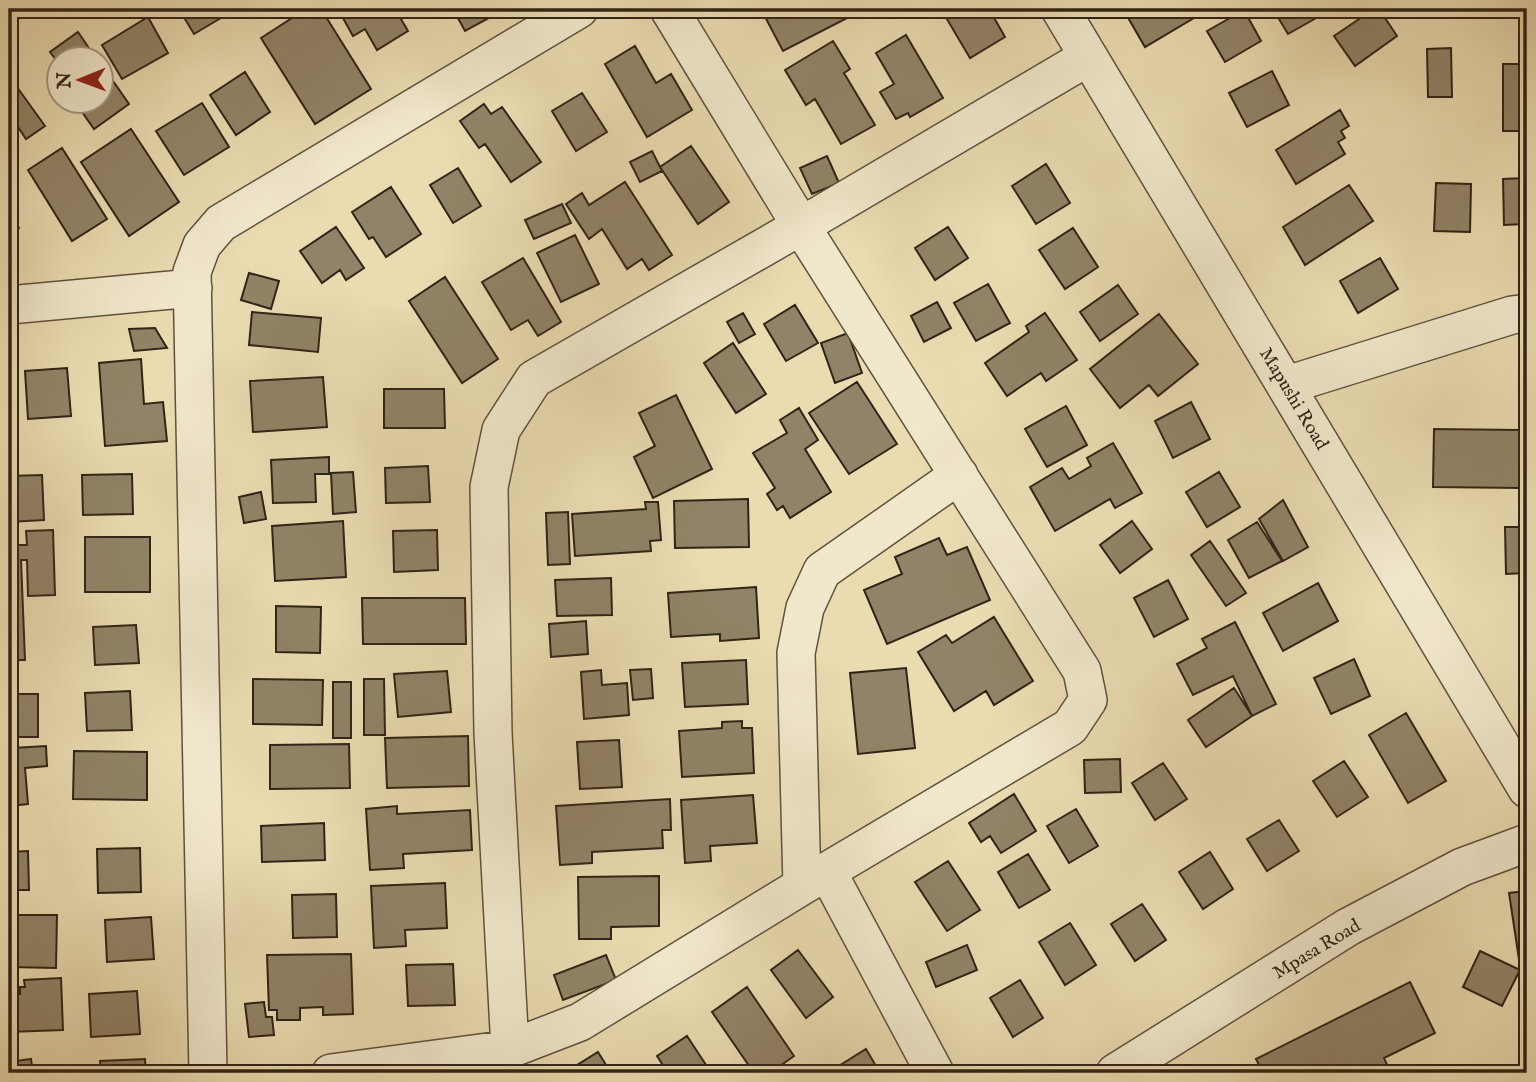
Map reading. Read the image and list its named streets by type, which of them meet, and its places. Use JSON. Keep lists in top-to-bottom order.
{
  "streets": {
    "street": ["Mapushi Road", "Mpasa Road"]
  },
  "north": "left"
}
